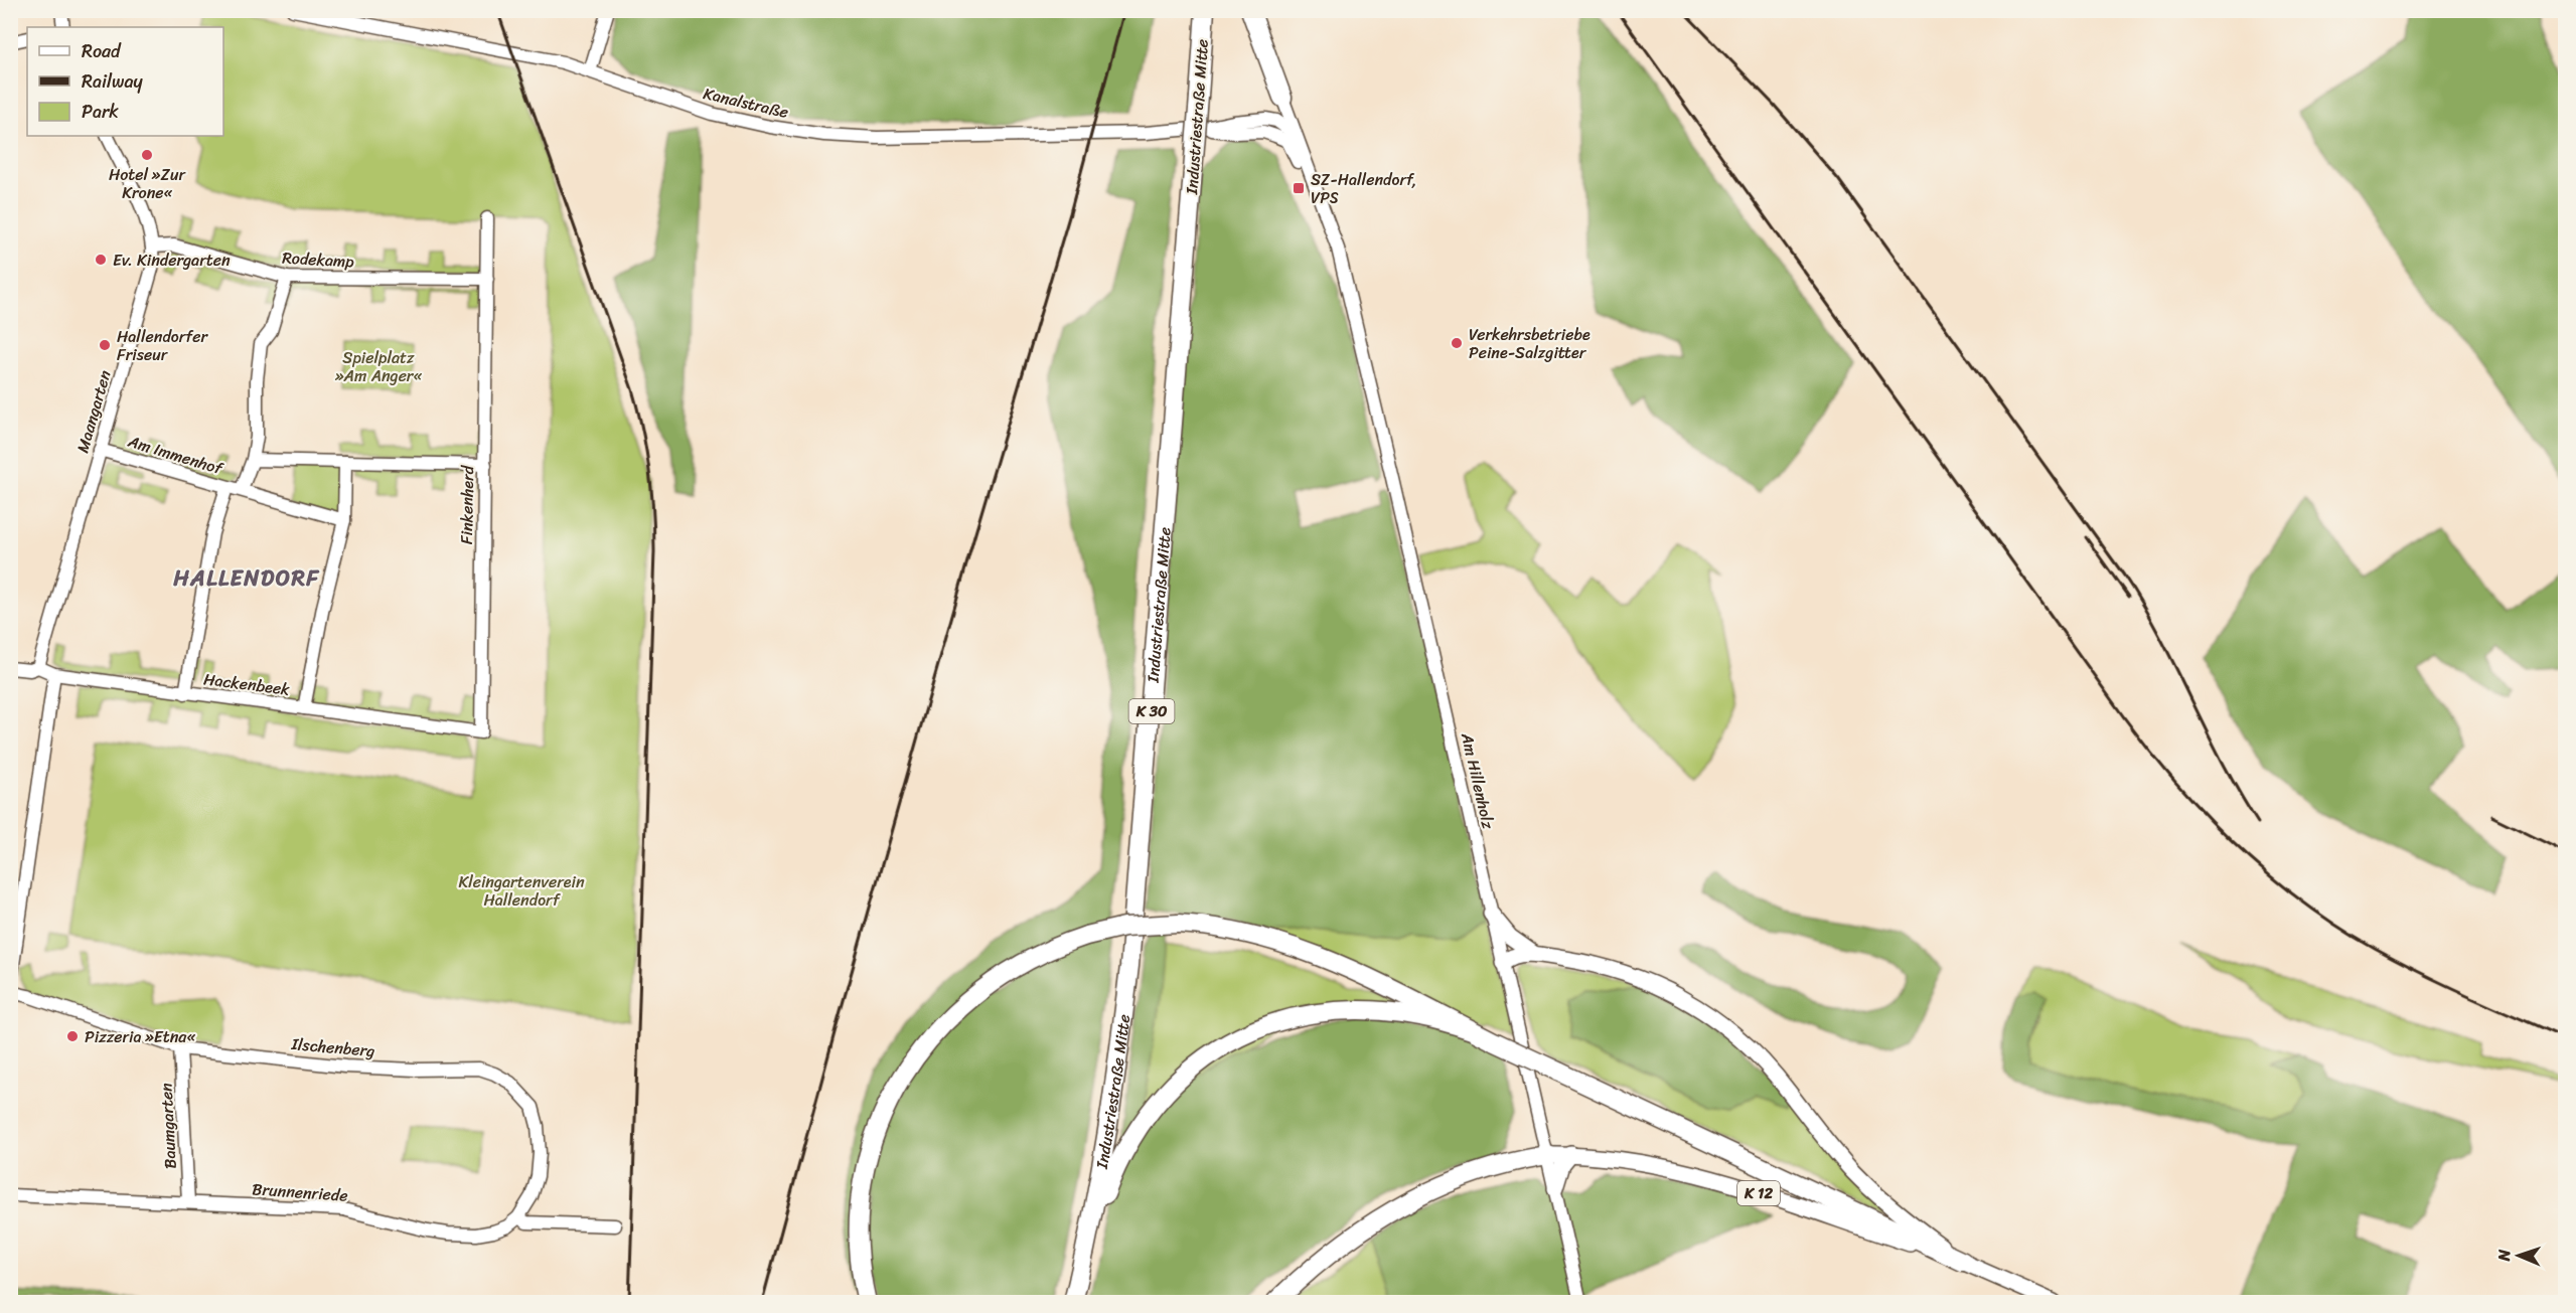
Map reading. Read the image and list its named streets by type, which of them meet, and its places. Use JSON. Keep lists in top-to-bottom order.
{
  "streets": {
    "highway": ["Industriestraße Mitte", "K 30"],
    "main road": ["K 12"],
    "street": [
      "Kanalstraße",
      "Rodekamp",
      "Maangarten",
      "Am Immenhof",
      "Finkenherd",
      "Hackenbeek",
      "Am Hillenholz",
      "Ilschenberg",
      "Baumgarten",
      "Brunnenriede"
    ]
  },
  "crossings": [
    ["Kanalstraße", "Am Hillenholz"],
    ["Rodekamp", "Maangarten"],
    ["Rodekamp", "Am Immenhof"],
    ["Rodekamp", "Finkenherd"],
    ["Maangarten", "Am Immenhof"],
    ["Maangarten", "Hackenbeek"],
    ["Finkenherd", "Hackenbeek"],
    ["Am Hillenholz", "K 12"],
    ["Ilschenberg", "Baumgarten"],
    ["Ilschenberg", "Brunnenriede"],
    ["Baumgarten", "Brunnenriede"]
  ],
  "districts": ["HALLENDORF"],
  "parks": ["Spielplatz »Am Anger«", "Kleingartenverein Hallendorf"],
  "places": {
    "other": [
      "Hotel »Zur Krone«",
      "Ev. Kindergarten",
      "Verkehrsbetriebe Peine-Salzgitter",
      "Hallendorfer Friseur",
      "Pizzeria »Etna«"
    ],
    "transit": ["SZ-Hallendorf, VPS"]
  },
  "legend": ["Road", "Railway", "Park"],
  "north": "left"
}
